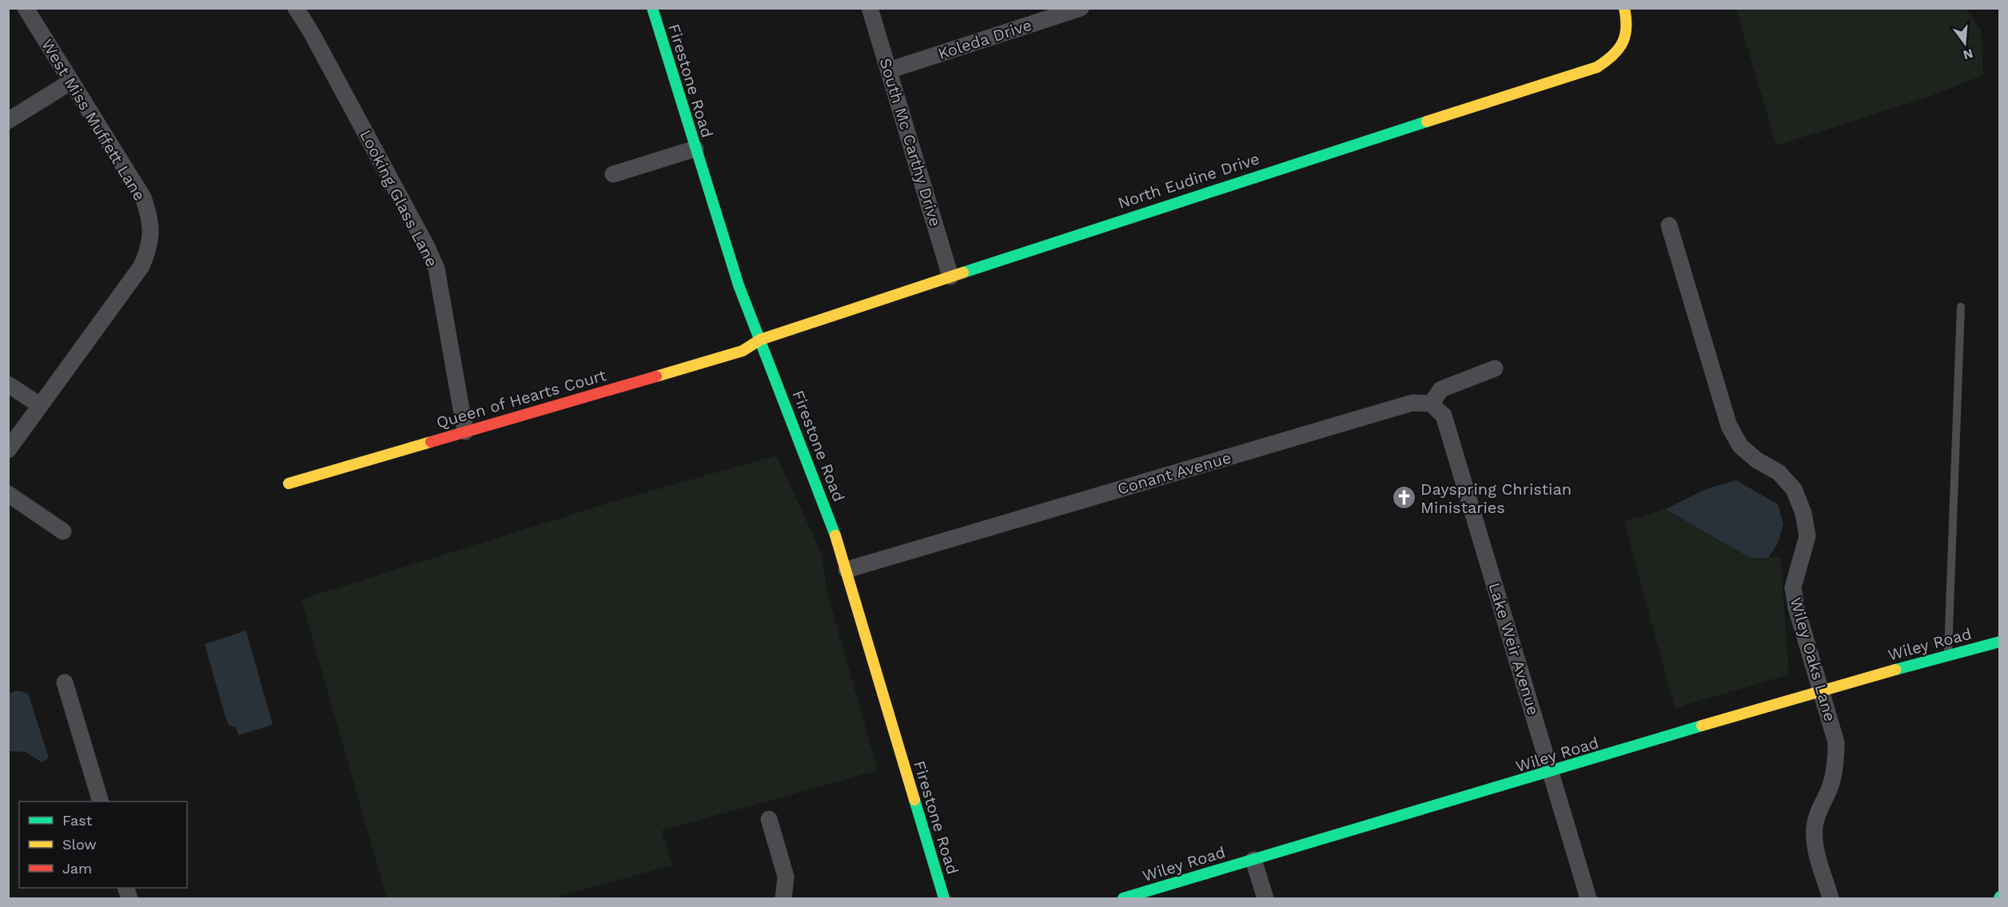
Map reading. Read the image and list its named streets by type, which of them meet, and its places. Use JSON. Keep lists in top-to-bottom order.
{
  "streets": {
    "street": [
      "Koleda Drive",
      "Firestone Road",
      "West Miss Muffett Lane",
      "South Mc Carthy Drive",
      "North Eudine Drive",
      "Looking Glass Lane",
      "Queen of Hearts Court",
      "Conant Avenue",
      "Wiley Road",
      "Lake Weir Avenue",
      "Wiley Oaks Lane"
    ]
  },
  "crossings": [
    ["Koleda Drive", "South Mc Carthy Drive"],
    ["Firestone Road", "North Eudine Drive"],
    ["Firestone Road", "Queen of Hearts Court"],
    ["Firestone Road", "Conant Avenue"],
    ["South Mc Carthy Drive", "North Eudine Drive"],
    ["North Eudine Drive", "Queen of Hearts Court"],
    ["Looking Glass Lane", "Queen of Hearts Court"],
    ["Conant Avenue", "Lake Weir Avenue"],
    ["Wiley Road", "Lake Weir Avenue"],
    ["Wiley Road", "Wiley Oaks Lane"]
  ],
  "places": {
    "church": ["Dayspring Christian Ministaries"]
  },
  "legend": ["Fast", "Slow", "Jam"],
  "north": "bottom"
}
